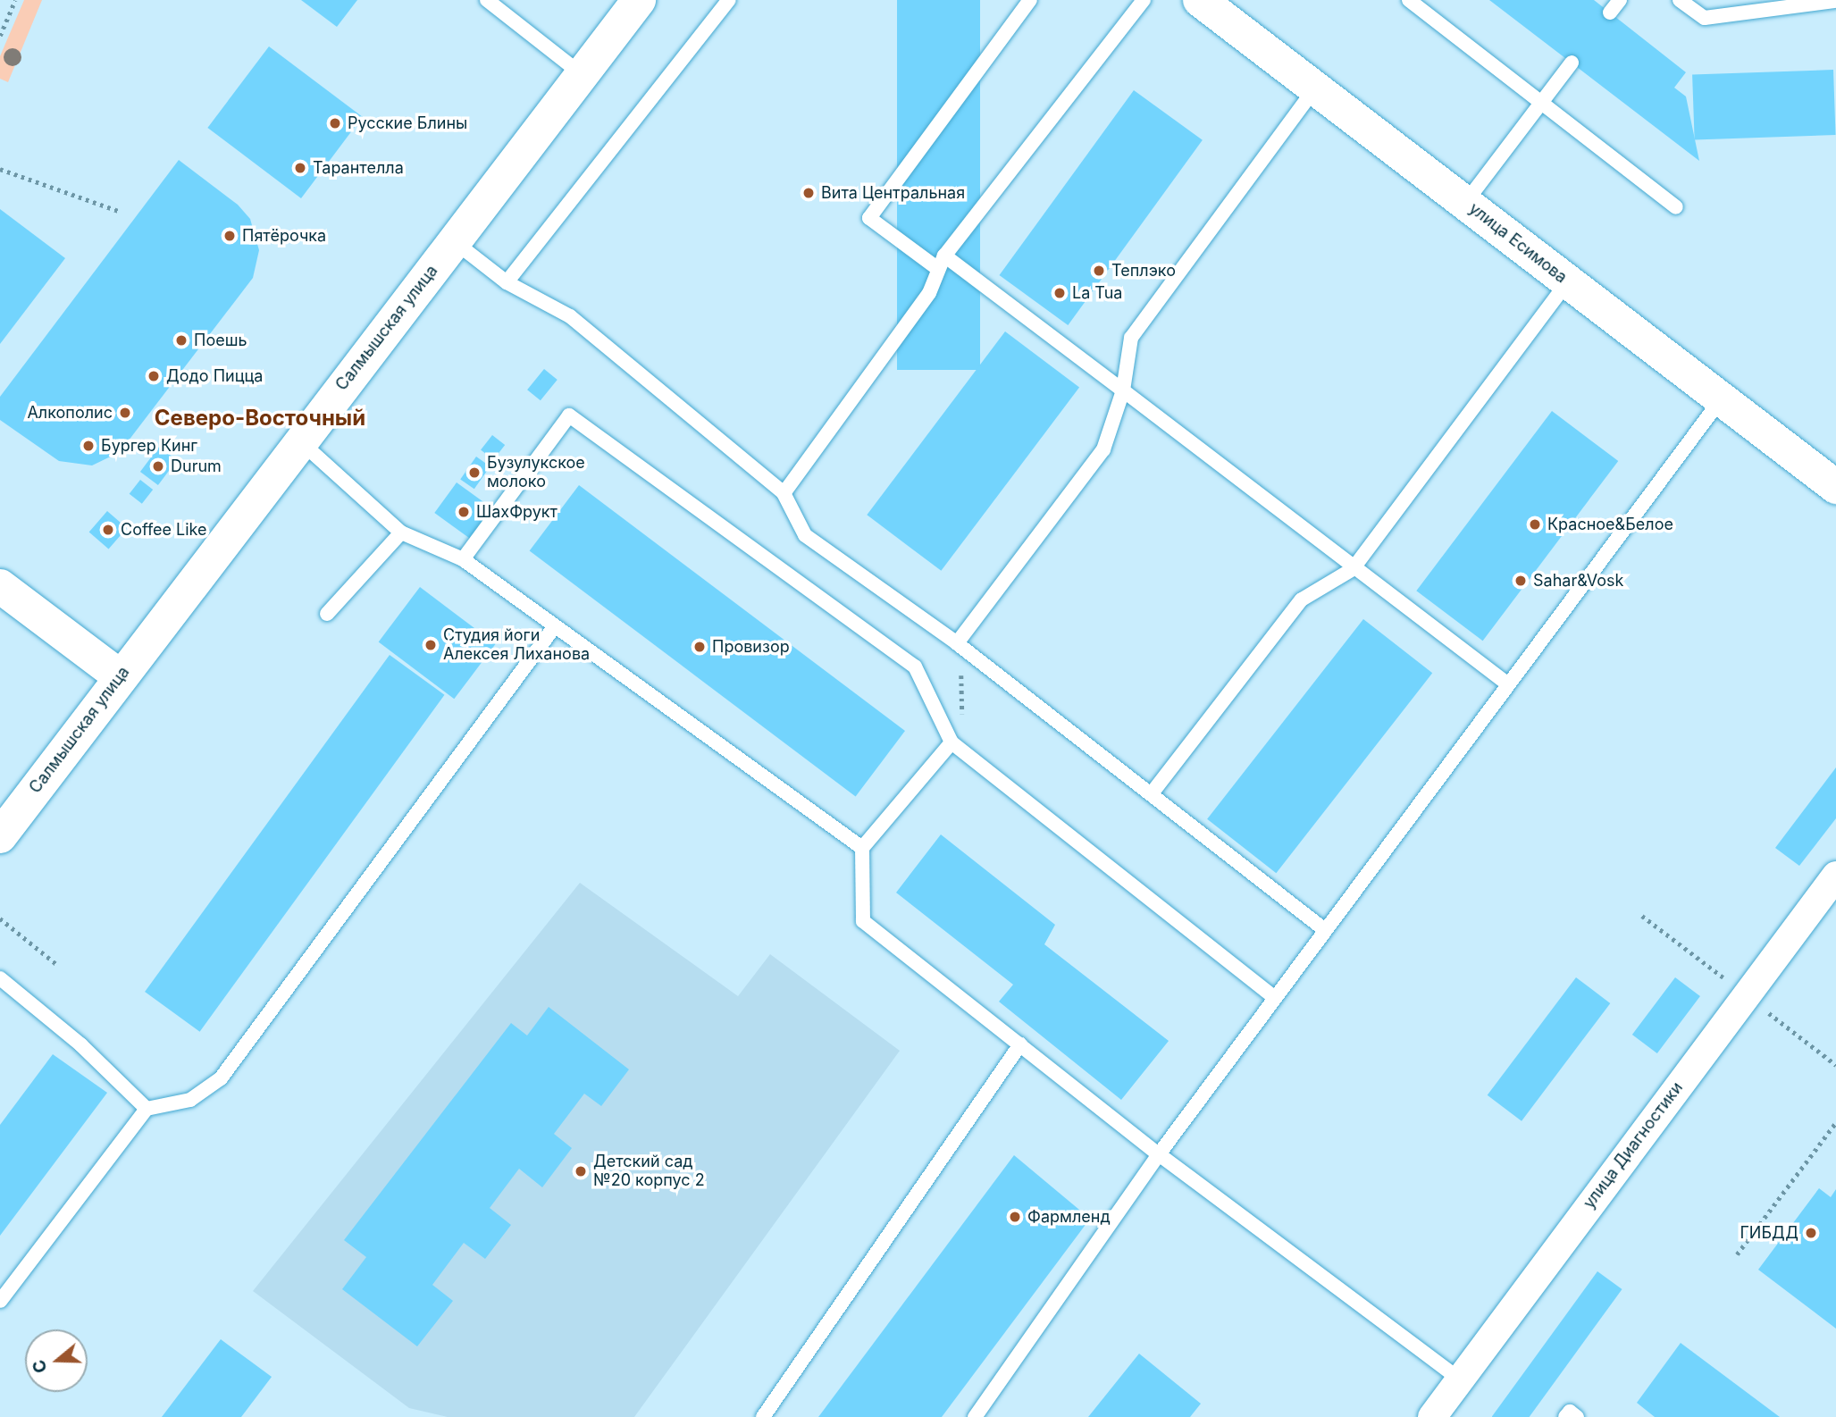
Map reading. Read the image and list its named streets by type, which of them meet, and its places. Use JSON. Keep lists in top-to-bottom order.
{
  "streets": {
    "main road": ["улица Есимова", "Салмышская улица"],
    "street": ["улица Диагностики"]
  },
  "districts": ["Северо-Восточный"],
  "places": [
    "Русские Блины",
    "Тарантелла",
    "Вита Центральная",
    "Пятёрочка",
    "Теплэко",
    "La Tua",
    "Поешь",
    "Додо Пицца",
    "Алкополис",
    "Бургер Кинг",
    "Durum",
    "Бузулукское молоко",
    "ШахФрукт",
    "Красное&Белое",
    "Coffee Like",
    "Sahar&Vosk",
    "Студия йоги Алексея Лиханова",
    "Провизор",
    "Детский сад №20 корпус 2",
    "Фармленд",
    "ГИБДД"
  ],
  "north": "left"
}
